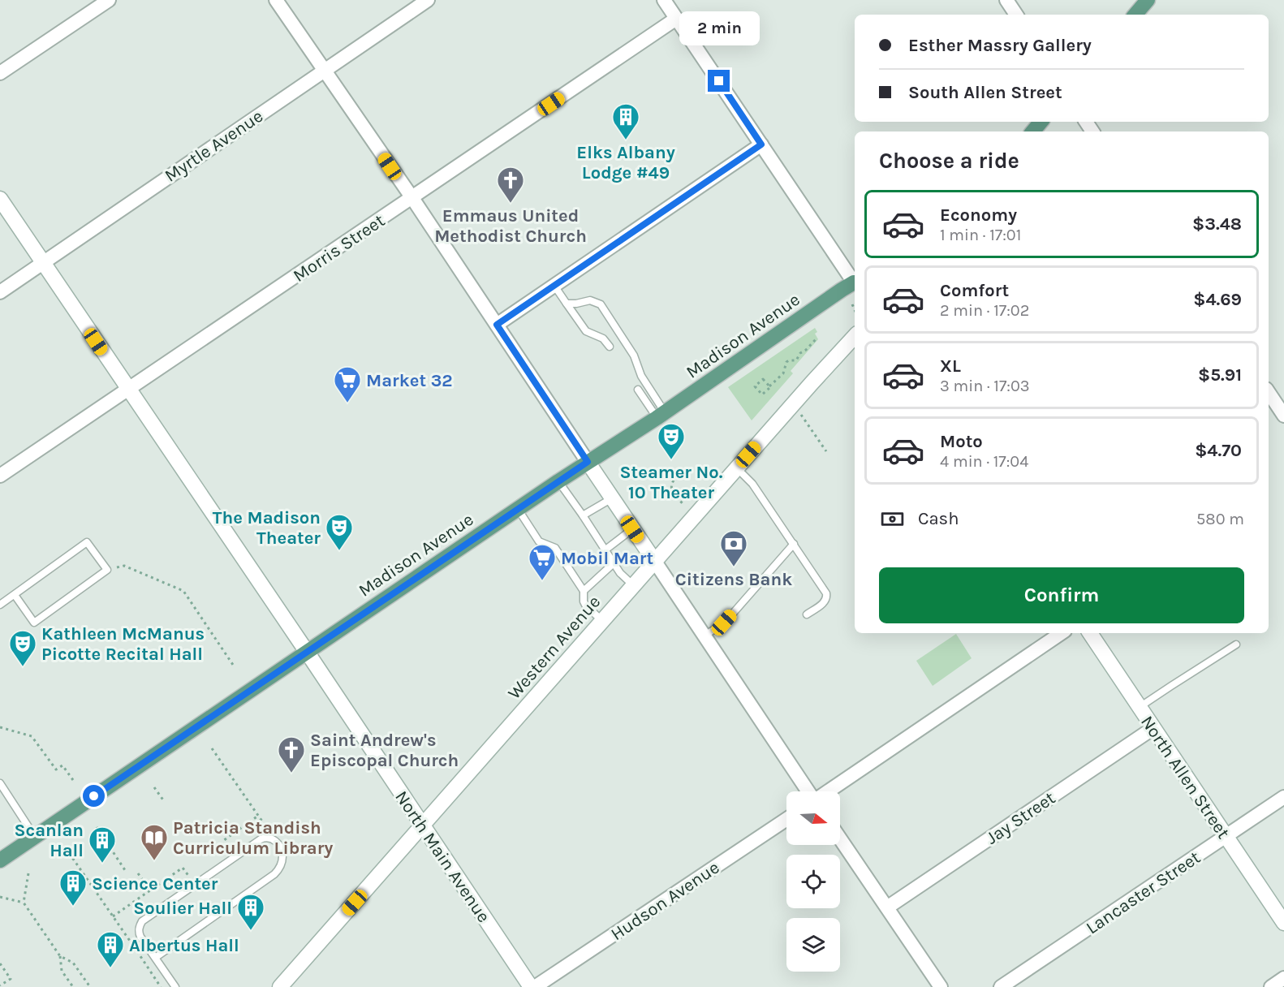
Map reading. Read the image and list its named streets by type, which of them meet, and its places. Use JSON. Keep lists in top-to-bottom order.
{
  "streets": {
    "main road": ["Madison Avenue"],
    "street": [
      "Myrtle Avenue",
      "Morris Street",
      "Western Avenue",
      "North Allen Street",
      "Jay Street",
      "North Main Avenue",
      "Lancaster Street",
      "Hudson Avenue"
    ]
  },
  "crossings": [
    ["Myrtle Avenue", "North Main Avenue"],
    ["Morris Street", "North Main Avenue"],
    ["Madison Avenue", "North Main Avenue"],
    ["Western Avenue", "North Main Avenue"],
    ["North Allen Street", "Jay Street"],
    ["North Allen Street", "Lancaster Street"]
  ],
  "places": {
    "building": [
      "Elks Albany Lodge #49",
      "Scanlan Hall",
      "Science Center",
      "Soulier Hall",
      "Albertus Hall"
    ],
    "church": ["Emmaus United Methodist Church", "Saint Andrew's Episcopal Church"],
    "supermarket": ["Market 32", "Mobil Mart"],
    "theatre": ["Steamer No. 10 Theater", "The Madison Theater", "Kathleen McManus Picotte Recital Hall"],
    "bank": ["Citizens Bank"],
    "library": ["Patricia Standish Curriculum Library"]
  },
  "north": "right",
  "page": {
    "bubble": "2 min",
    "banner": ["Esther Massry Gallery", "South Allen Street"],
    "heading": "Choose a ride",
    "list": [
      {
        "name": "Economy",
        "note": "1 min · 17:01",
        "value": "$3.48"
      },
      {
        "name": "Comfort",
        "note": "2 min · 17:02",
        "value": "$4.69"
      },
      {
        "name": "XL",
        "note": "3 min · 17:03",
        "value": "$5.91"
      },
      {
        "name": "Moto",
        "note": "4 min · 17:04",
        "value": "$4.70"
      }
    ],
    "pay": ["Cash", "580 m"],
    "buttons": "Confirm"
  }
}
